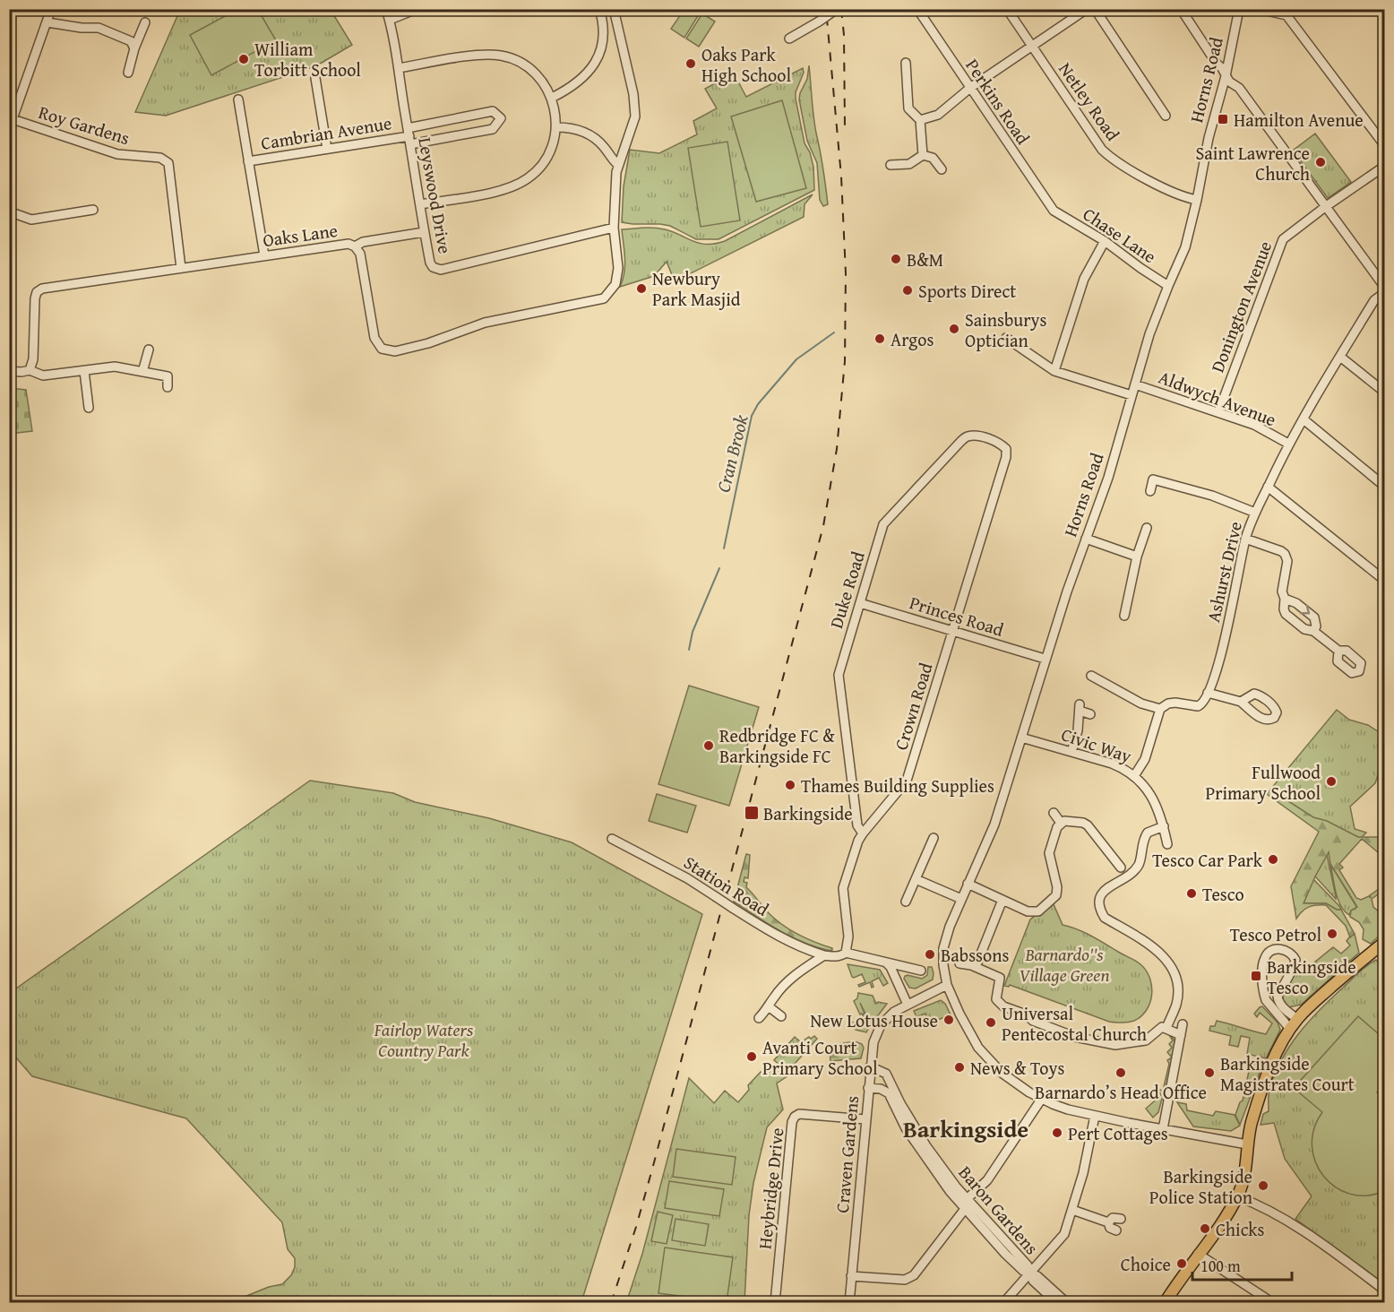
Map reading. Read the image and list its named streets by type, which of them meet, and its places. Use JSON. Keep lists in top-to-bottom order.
{
  "streets": {
    "street": [
      "Horns Road",
      "Perkins Road",
      "Netley Road",
      "Roy Gardens",
      "Cambrian Avenue",
      "Leyswood Drive",
      "Oaks Lane",
      "Chase Lane",
      "Donington Avenue",
      "Aldwych Avenue",
      "Ashurst Drive",
      "Duke Road",
      "Princes Road",
      "Crown Road",
      "Civic Way",
      "Station Road",
      "Craven Gardens",
      "Heybridge Drive",
      "Baron Gardens"
    ]
  },
  "crossings": [
    ["Horns Road", "Netley Road"],
    ["Horns Road", "Chase Lane"],
    ["Horns Road", "Aldwych Avenue"],
    ["Horns Road", "Princes Road"],
    ["Horns Road", "Civic Way"],
    ["Horns Road", "Craven Gardens"],
    ["Perkins Road", "Chase Lane"],
    ["Roy Gardens", "Oaks Lane"],
    ["Cambrian Avenue", "Leyswood Drive"],
    ["Leyswood Drive", "Oaks Lane"],
    ["Donington Avenue", "Aldwych Avenue"],
    ["Aldwych Avenue", "Ashurst Drive"],
    ["Duke Road", "Princes Road"],
    ["Duke Road", "Crown Road"],
    ["Princes Road", "Crown Road"],
    ["Craven Gardens", "Heybridge Drive"],
    ["Craven Gardens", "Baron Gardens"]
  ],
  "districts": ["Barkingside"],
  "water": ["Cran Brook"],
  "parks": ["Barnardo''s Village Green", "Fairlop Waters Country Park"],
  "places": {
    "other": [
      "William Torbitt School",
      "Oaks Park High School",
      "Saint Lawrence Church",
      "B&M",
      "Newbury Park Masjid",
      "Sports Direct",
      "Sainsburys Optician",
      "Argos",
      "Redbridge FC & Barkingside FC",
      "Fullwood Primary School",
      "Thames Building Supplies",
      "Tesco Car Park",
      "Tesco",
      "Tesco Petrol",
      "Babssons",
      "New Lotus House",
      "Universal Pentecostal Church",
      "Avanti Court Primary School",
      "News & Toys",
      "Barnardo’s Head Office",
      "Barkingside Magistrates Court",
      "Pert Cottages",
      "Barkingside Police Station",
      "Chicks",
      "Choice"
    ],
    "transit": ["Hamilton Avenue", "Barkingside", "Barkingside Tesco"]
  },
  "scale_bar": "100 m"
}
